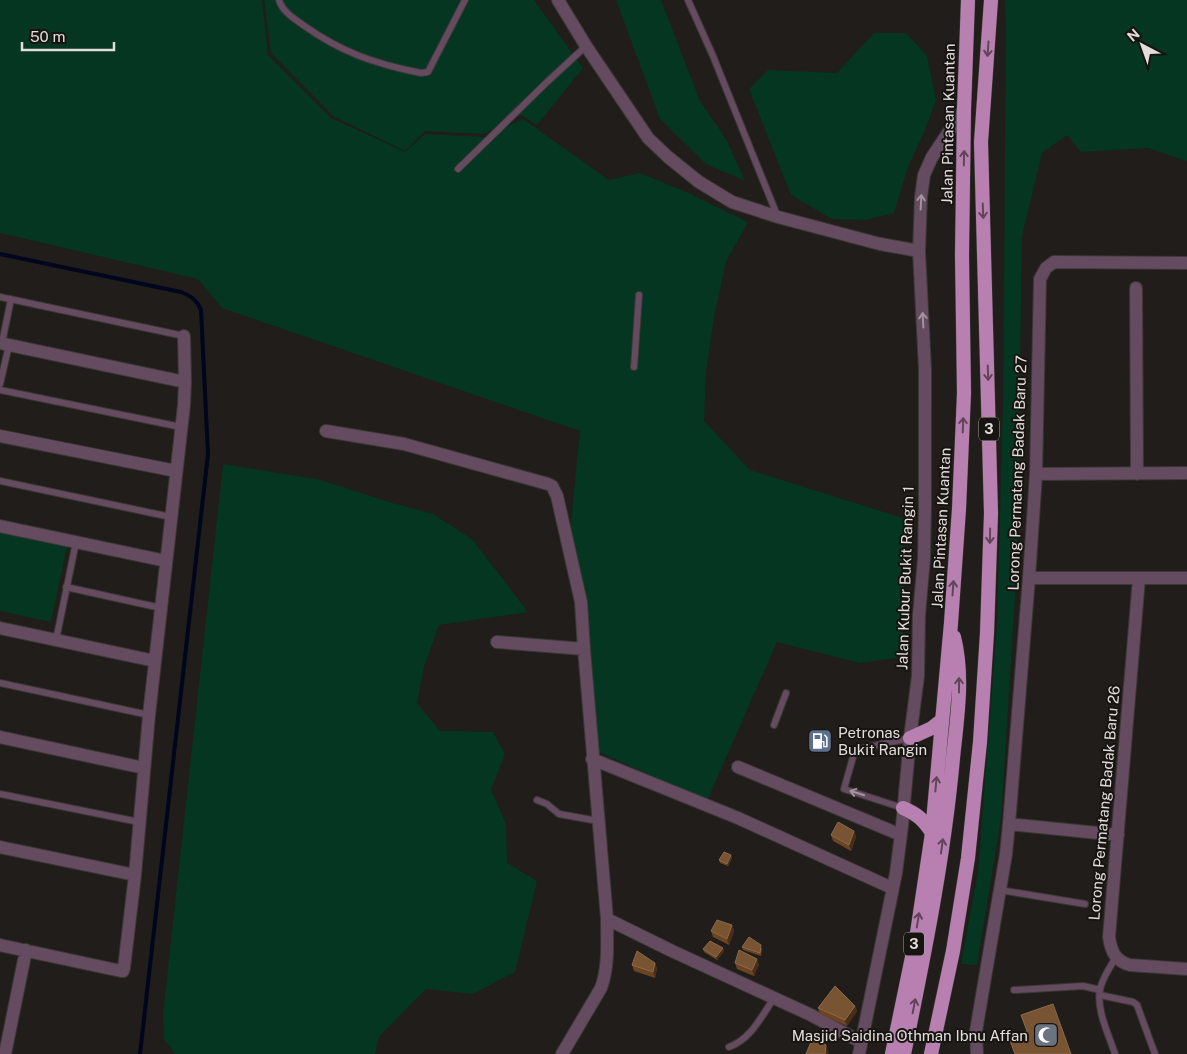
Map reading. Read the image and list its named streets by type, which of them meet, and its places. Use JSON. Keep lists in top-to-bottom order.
{
  "streets": {
    "highway": ["Jalan Pintasan Kuantan", "3"],
    "street": ["Lorong Permatang Badak Baru 27", "Jalan Kubur Bukit Rangin 1", "Lorong Permatang Badak Baru 26"]
  },
  "crossings": [
    ["Jalan Pintasan Kuantan", "Jalan Kubur Bukit Rangin 1"]
  ],
  "one_way": ["Jalan Kubur Bukit Rangin 1"],
  "places": {
    "fuel station": ["Petronas Bukit Rangin"],
    "mosque": ["Masjid Saidina Othman Ibnu Affan"]
  },
  "scale_bar": "50 m",
  "north": "top left"
}
